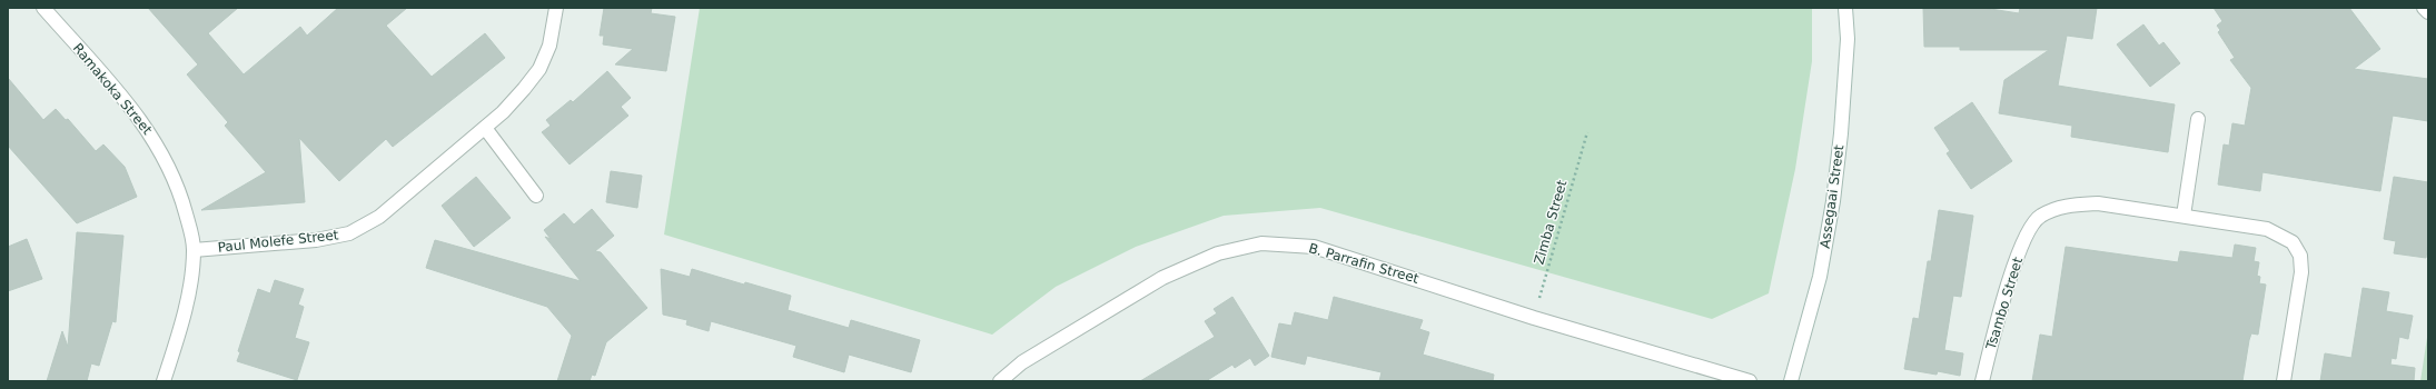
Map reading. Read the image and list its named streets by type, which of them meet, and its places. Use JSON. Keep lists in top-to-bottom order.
{
  "streets": {
    "street": [
      "Ramakoka Street",
      "Assegaai Street",
      "Paul Molefe Street",
      "B. Parrafin Street",
      "Tsambo Street"
    ],
    "path": ["Zimba Street"]
  },
  "crossings": [
    ["Ramakoka Street", "Paul Molefe Street"],
    ["Zimba Street", "B. Parrafin Street"]
  ]
}
